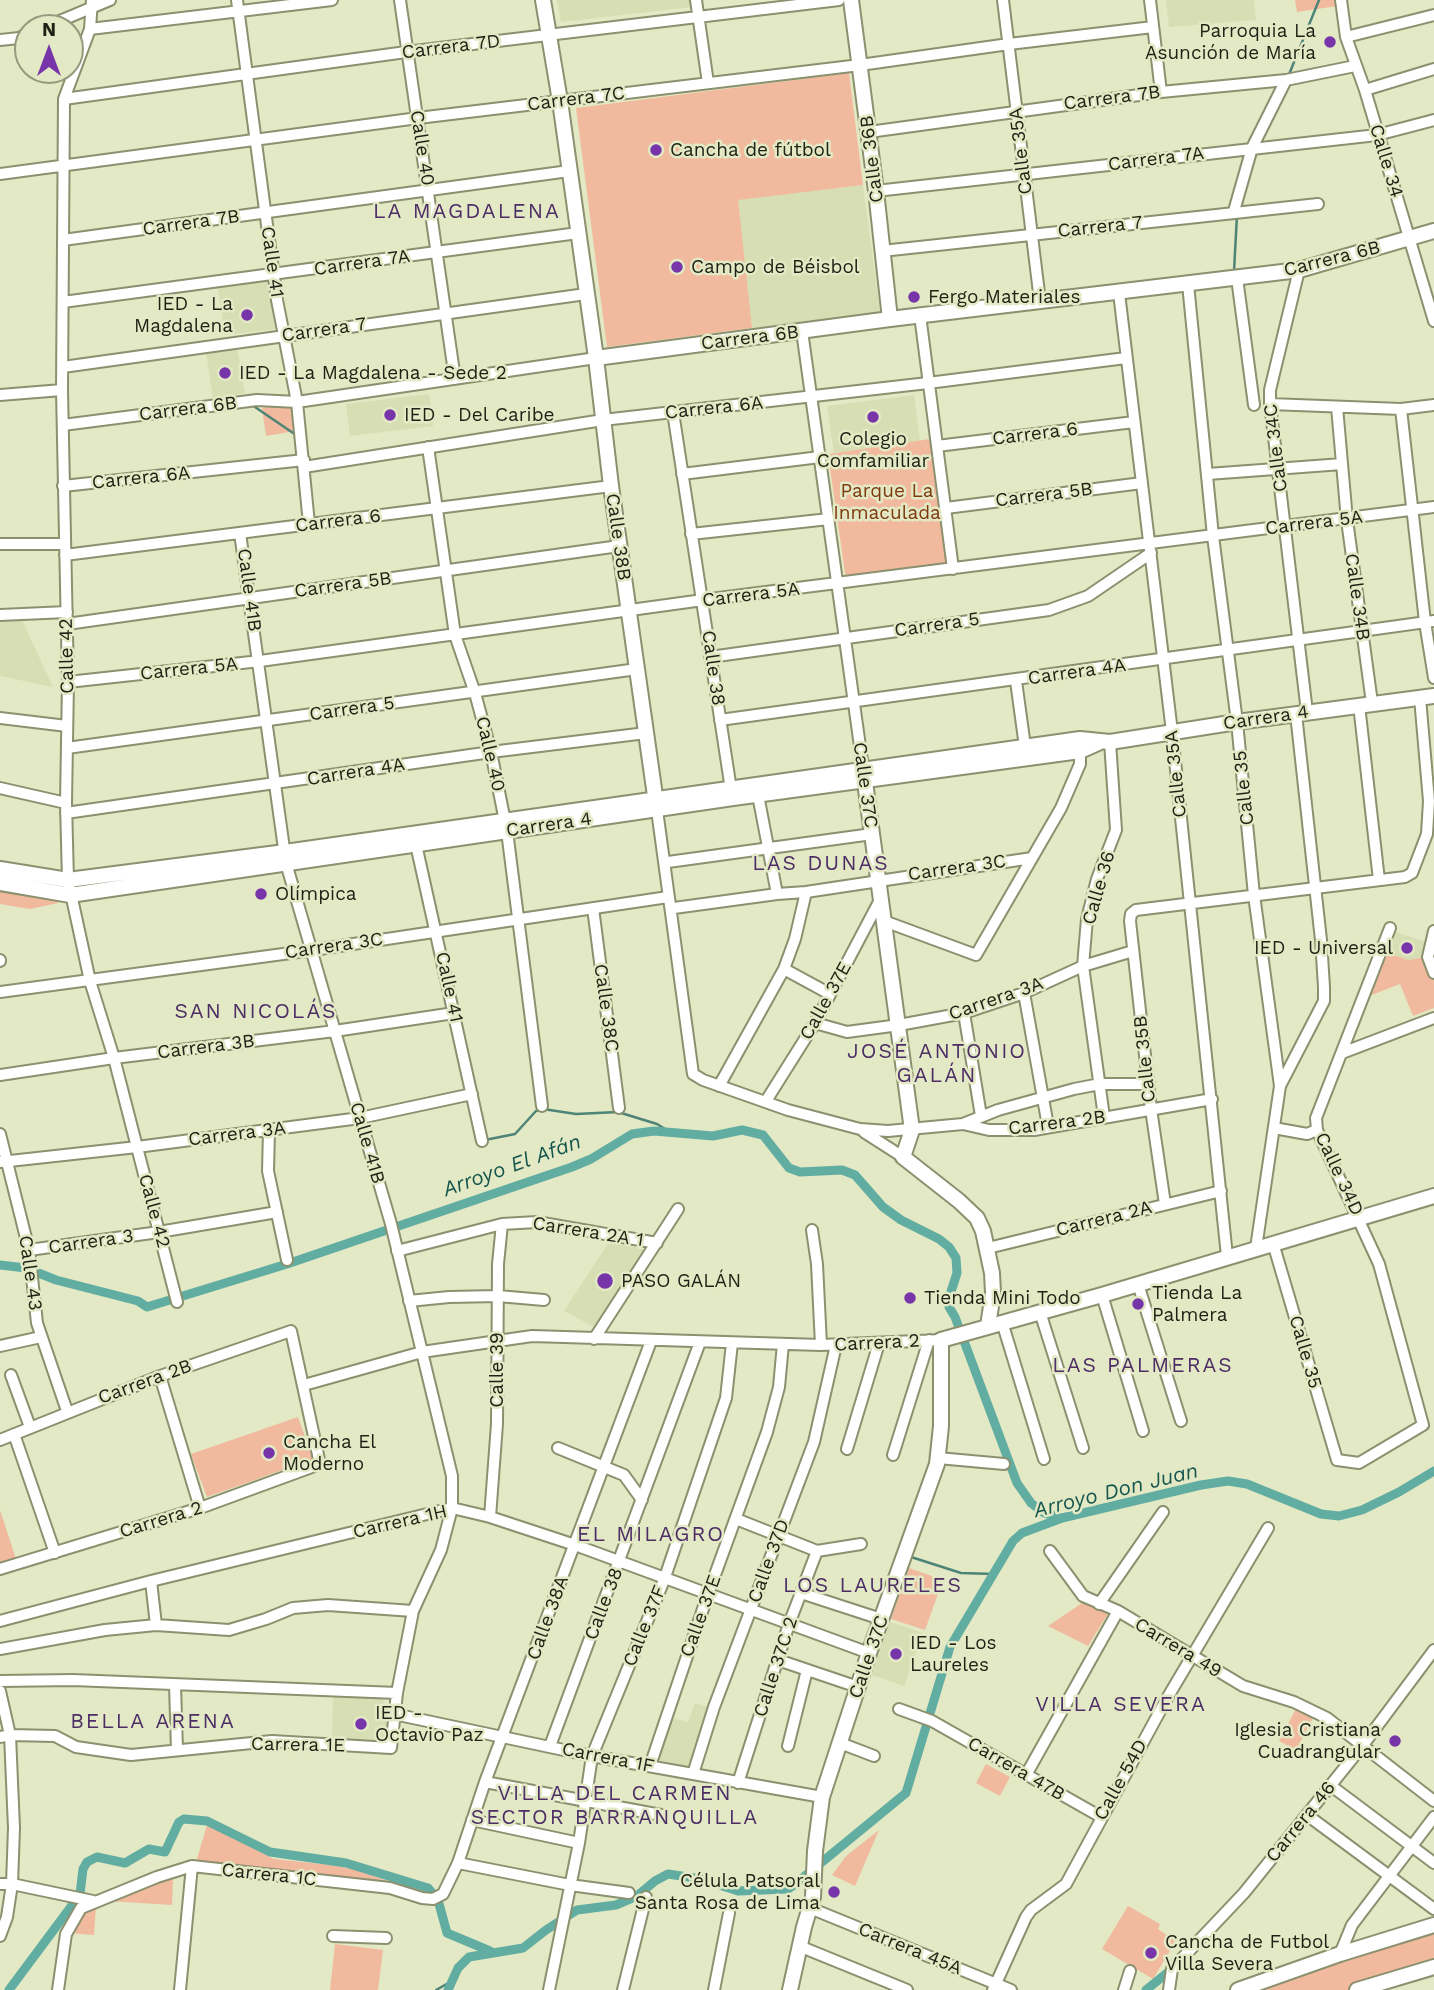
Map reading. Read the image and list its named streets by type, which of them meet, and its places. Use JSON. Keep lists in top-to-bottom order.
{
  "streets": {
    "street": [
      "Carrera 7D",
      "Carrera 7B",
      "Carrera 7C",
      "Calle 40",
      "Calle 35A",
      "Calle 36B",
      "Carrera 7A",
      "Calle 34",
      "Carrera 7",
      "Carrera 6B",
      "Calle 41",
      "Carrera 6A",
      "Carrera 6",
      "Calle 34C",
      "Carrera 5B",
      "Carrera 5A",
      "Calle 38B",
      "Calle 41B",
      "Calle 34B",
      "Carrera 5",
      "Calle 42",
      "Calle 38",
      "Carrera 4A",
      "Carrera 4",
      "Calle 37C",
      "Calle 35",
      "Carrera 3C",
      "Calle 36",
      "Carrera 3A",
      "Calle 37E",
      "Calle 38C",
      "Carrera 3B",
      "Calle 35B",
      "Carrera 2B",
      "Calle 34D",
      "Carrera 2A",
      "Carrera 2A 1",
      "Carrera 3",
      "Calle 43",
      "Carrera 2",
      "Calle 39",
      "Carrera 1H",
      "Calle 37D",
      "Calle 38A",
      "Calle 37F",
      "Carrera 49",
      "Calle 37C 2",
      "Carrera 1E",
      "Carrera 1F",
      "Carrera 47B",
      "Calle 54D",
      "Carrera 46",
      "Carrera 1C",
      "Carrera 45A"
    ]
  },
  "crossings": [
    ["Carrera 7D", "Calle 40"],
    ["Carrera 7D", "Calle 41"],
    ["Carrera 7D", "Calle 38B"],
    ["Carrera 7D", "Calle 42"],
    ["Carrera 7B", "Calle 40"],
    ["Carrera 7B", "Calle 35A"],
    ["Carrera 7B", "Calle 36B"],
    ["Carrera 7B", "Calle 34"],
    ["Carrera 7B", "Calle 41"],
    ["Carrera 7B", "Calle 38B"],
    ["Carrera 7B", "Calle 42"],
    ["Carrera 7C", "Calle 40"],
    ["Carrera 7C", "Calle 35A"],
    ["Carrera 7C", "Calle 36B"],
    ["Carrera 7C", "Calle 41"],
    ["Carrera 7C", "Calle 38B"],
    ["Carrera 7C", "Calle 42"],
    ["Calle 40", "Carrera 7A"],
    ["Calle 40", "Carrera 7"],
    ["Calle 40", "Carrera 6B"],
    ["Calle 40", "Carrera 6A"],
    ["Calle 40", "Carrera 6"],
    ["Calle 40", "Carrera 5B"],
    ["Calle 40", "Carrera 5A"],
    ["Calle 40", "Carrera 5"],
    ["Calle 40", "Carrera 4A"],
    ["Calle 40", "Carrera 4"],
    ["Calle 40", "Carrera 3C"],
    ["Calle 35A", "Carrera 7A"],
    ["Calle 35A", "Carrera 7"],
    ["Calle 35A", "Carrera 6B"],
    ["Calle 35A", "Carrera 6A"],
    ["Calle 35A", "Carrera 6"],
    ["Calle 35A", "Carrera 5B"],
    ["Calle 35A", "Carrera 5A"],
    ["Calle 35A", "Carrera 5"],
    ["Calle 35A", "Carrera 4A"],
    ["Calle 35A", "Carrera 4"],
    ["Calle 35A", "Calle 35B"],
    ["Calle 35A", "Carrera 2B"],
    ["Calle 35A", "Carrera 2A"],
    ["Calle 35A", "Carrera 2"],
    ["Calle 36B", "Carrera 7A"],
    ["Calle 36B", "Carrera 7"],
    ["Calle 36B", "Carrera 6B"],
    ["Carrera 7A", "Calle 34"],
    ["Carrera 7A", "Calle 41"],
    ["Carrera 7A", "Calle 38B"],
    ["Carrera 7A", "Calle 42"],
    ["Calle 34", "Carrera 6B"],
    ["Carrera 7", "Calle 41"],
    ["Carrera 7", "Calle 38B"],
    ["Carrera 7", "Calle 42"],
    ["Carrera 6B", "Calle 41"],
    ["Carrera 6B", "Calle 34C"],
    ["Carrera 6B", "Calle 38B"],
    ["Carrera 6B", "Calle 42"],
    ["Carrera 6B", "Calle 37C"],
    ["Carrera 6B", "Calle 35"],
    ["Calle 41", "Carrera 6A"],
    ["Calle 41", "Carrera 6"],
    ["Calle 41", "Carrera 4"],
    ["Calle 41", "Carrera 3C"],
    ["Calle 41", "Carrera 3A"],
    ["Calle 41", "Carrera 3B"],
    ["Carrera 6A", "Calle 38B"],
    ["Carrera 6A", "Calle 42"],
    ["Carrera 6A", "Calle 38"],
    ["Carrera 6A", "Calle 37C"],
    ["Carrera 6", "Calle 38B"],
    ["Carrera 6", "Calle 41B"],
    ["Carrera 6", "Calle 42"],
    ["Calle 34C", "Carrera 5A"],
    ["Calle 34C", "Carrera 4A"],
    ["Calle 34C", "Carrera 4"],
    ["Calle 34C", "Calle 35"],
    ["Carrera 5B", "Calle 38B"],
    ["Carrera 5B", "Calle 41B"],
    ["Carrera 5B", "Calle 42"],
    ["Carrera 5A", "Calle 38B"],
    ["Carrera 5A", "Calle 41B"],
    ["Carrera 5A", "Calle 34B"],
    ["Carrera 5A", "Carrera 5"],
    ["Carrera 5A", "Calle 42"],
    ["Carrera 5A", "Calle 38"],
    ["Carrera 5A", "Calle 37C"],
    ["Carrera 5A", "Calle 35"],
    ["Calle 38B", "Carrera 5"],
    ["Calle 38B", "Carrera 4A"],
    ["Calle 38B", "Carrera 4"],
    ["Calle 38B", "Carrera 3C"],
    ["Calle 38B", "Carrera 2B"],
    ["Calle 41B", "Carrera 5"],
    ["Calle 41B", "Carrera 4A"],
    ["Calle 41B", "Carrera 4"],
    ["Calle 41B", "Carrera 3C"],
    ["Calle 41B", "Carrera 3A"],
    ["Calle 41B", "Carrera 3B"],
    ["Calle 41B", "Carrera 2A 1"],
    ["Calle 41B", "Carrera 2"],
    ["Calle 41B", "Carrera 1H"],
    ["Calle 41B", "Carrera 1E"],
    ["Calle 41B", "Carrera 1F"],
    ["Calle 34B", "Carrera 4A"],
    ["Calle 34B", "Carrera 4"],
    ["Carrera 5", "Calle 42"],
    ["Carrera 5", "Calle 38"],
    ["Carrera 5", "Calle 37C"],
    ["Calle 42", "Carrera 4A"],
    ["Calle 42", "Carrera 4"],
    ["Calle 42", "Carrera 3C"],
    ["Calle 42", "Carrera 3A"],
    ["Calle 42", "Carrera 3B"],
    ["Calle 42", "Carrera 3"],
    ["Calle 38", "Carrera 4A"],
    ["Calle 38", "Carrera 4"],
    ["Calle 38", "Carrera 2"],
    ["Calle 38", "Carrera 1H"],
    ["Calle 38", "Carrera 1F"],
    ["Carrera 4A", "Calle 37C"],
    ["Carrera 4A", "Calle 35"],
    ["Carrera 4", "Calle 37C"],
    ["Carrera 4", "Calle 35"],
    ["Carrera 4", "Calle 36"],
    ["Calle 37C", "Carrera 3C"],
    ["Calle 37C", "Carrera 3A"],
    ["Calle 37C", "Calle 37E"],
    ["Calle 37C", "Carrera 2B"],
    ["Calle 37C", "Carrera 2"],
    ["Calle 37C", "Carrera 1H"],
    ["Calle 37C", "Carrera 1F"],
    ["Calle 37C", "Carrera 45A"],
    ["Calle 35", "Calle 34D"],
    ["Calle 35", "Carrera 2"],
    ["Carrera 3C", "Calle 38C"],
    ["Calle 36", "Carrera 3A"],
    ["Calle 36", "Carrera 2B"],
    ["Carrera 3A", "Calle 37E"],
    ["Carrera 3A", "Calle 35B"],
    ["Carrera 3A", "Calle 43"],
    ["Calle 37E", "Carrera 2B"],
    ["Calle 37E", "Carrera 2"],
    ["Calle 37E", "Carrera 1H"],
    ["Calle 37E", "Carrera 1F"],
    ["Calle 35B", "Carrera 2B"],
    ["Calle 35B", "Carrera 2A"],
    ["Carrera 2B", "Calle 43"],
    ["Carrera 2B", "Carrera 2"],
    ["Calle 34D", "Carrera 2"],
    ["Carrera 2A 1", "Calle 39"],
    ["Carrera 3", "Calle 43"],
    ["Carrera 2", "Calle 39"],
    ["Carrera 2", "Calle 37D"],
    ["Carrera 2", "Calle 38A"],
    ["Carrera 2", "Calle 37F"],
    ["Calle 39", "Carrera 1H"],
    ["Carrera 1H", "Calle 37D"],
    ["Carrera 1H", "Calle 38A"],
    ["Carrera 1H", "Calle 37F"],
    ["Carrera 1H", "Calle 37C 2"],
    ["Calle 37D", "Carrera 1F"],
    ["Calle 38A", "Carrera 1F"],
    ["Calle 38A", "Carrera 1C"],
    ["Calle 37F", "Carrera 1F"],
    ["Carrera 49", "Calle 54D"],
    ["Carrera 49", "Carrera 46"],
    ["Calle 37C 2", "Carrera 1F"],
    ["Carrera 47B", "Calle 54D"],
    ["Calle 54D", "Carrera 45A"]
  ],
  "districts": [
    "LA MAGDALENA",
    "LAS DUNAS",
    "SAN NICOLÁS",
    "JOSÉ ANTONIO GALÁN",
    "LAS PALMERAS",
    "EL MILAGRO",
    "LOS LAURELES",
    "VILLA SEVERA",
    "BELLA ARENA",
    "VILLA DEL CARMEN SECTOR BARRANQUILLA"
  ],
  "water": ["Arroyo El Afán", "Arroyo Don Juan"],
  "parks": ["Parque La Inmaculada"],
  "places": [
    "Parroquia La Asunción de María",
    "Cancha de fútbol",
    "Campo de Béisbol",
    "Fergo Materiales",
    "IED - La Magdalena",
    "IED - La Magdalena - Sede 2",
    "IED - Del Caribe",
    "Colegio Comfamiliar",
    "Olímpica",
    "IED - Universal",
    "PASO GALÁN",
    "Tienda Mini Todo",
    "Tienda La Palmera",
    "Cancha El Moderno",
    "IED - Los Laureles",
    "IED - Octavio Paz",
    "Iglesia Cristiana Cuadrangular",
    "Célula Patsoral Santa Rosa de Lima",
    "Cancha de Futbol Villa Severa"
  ],
  "north": "top"
}
